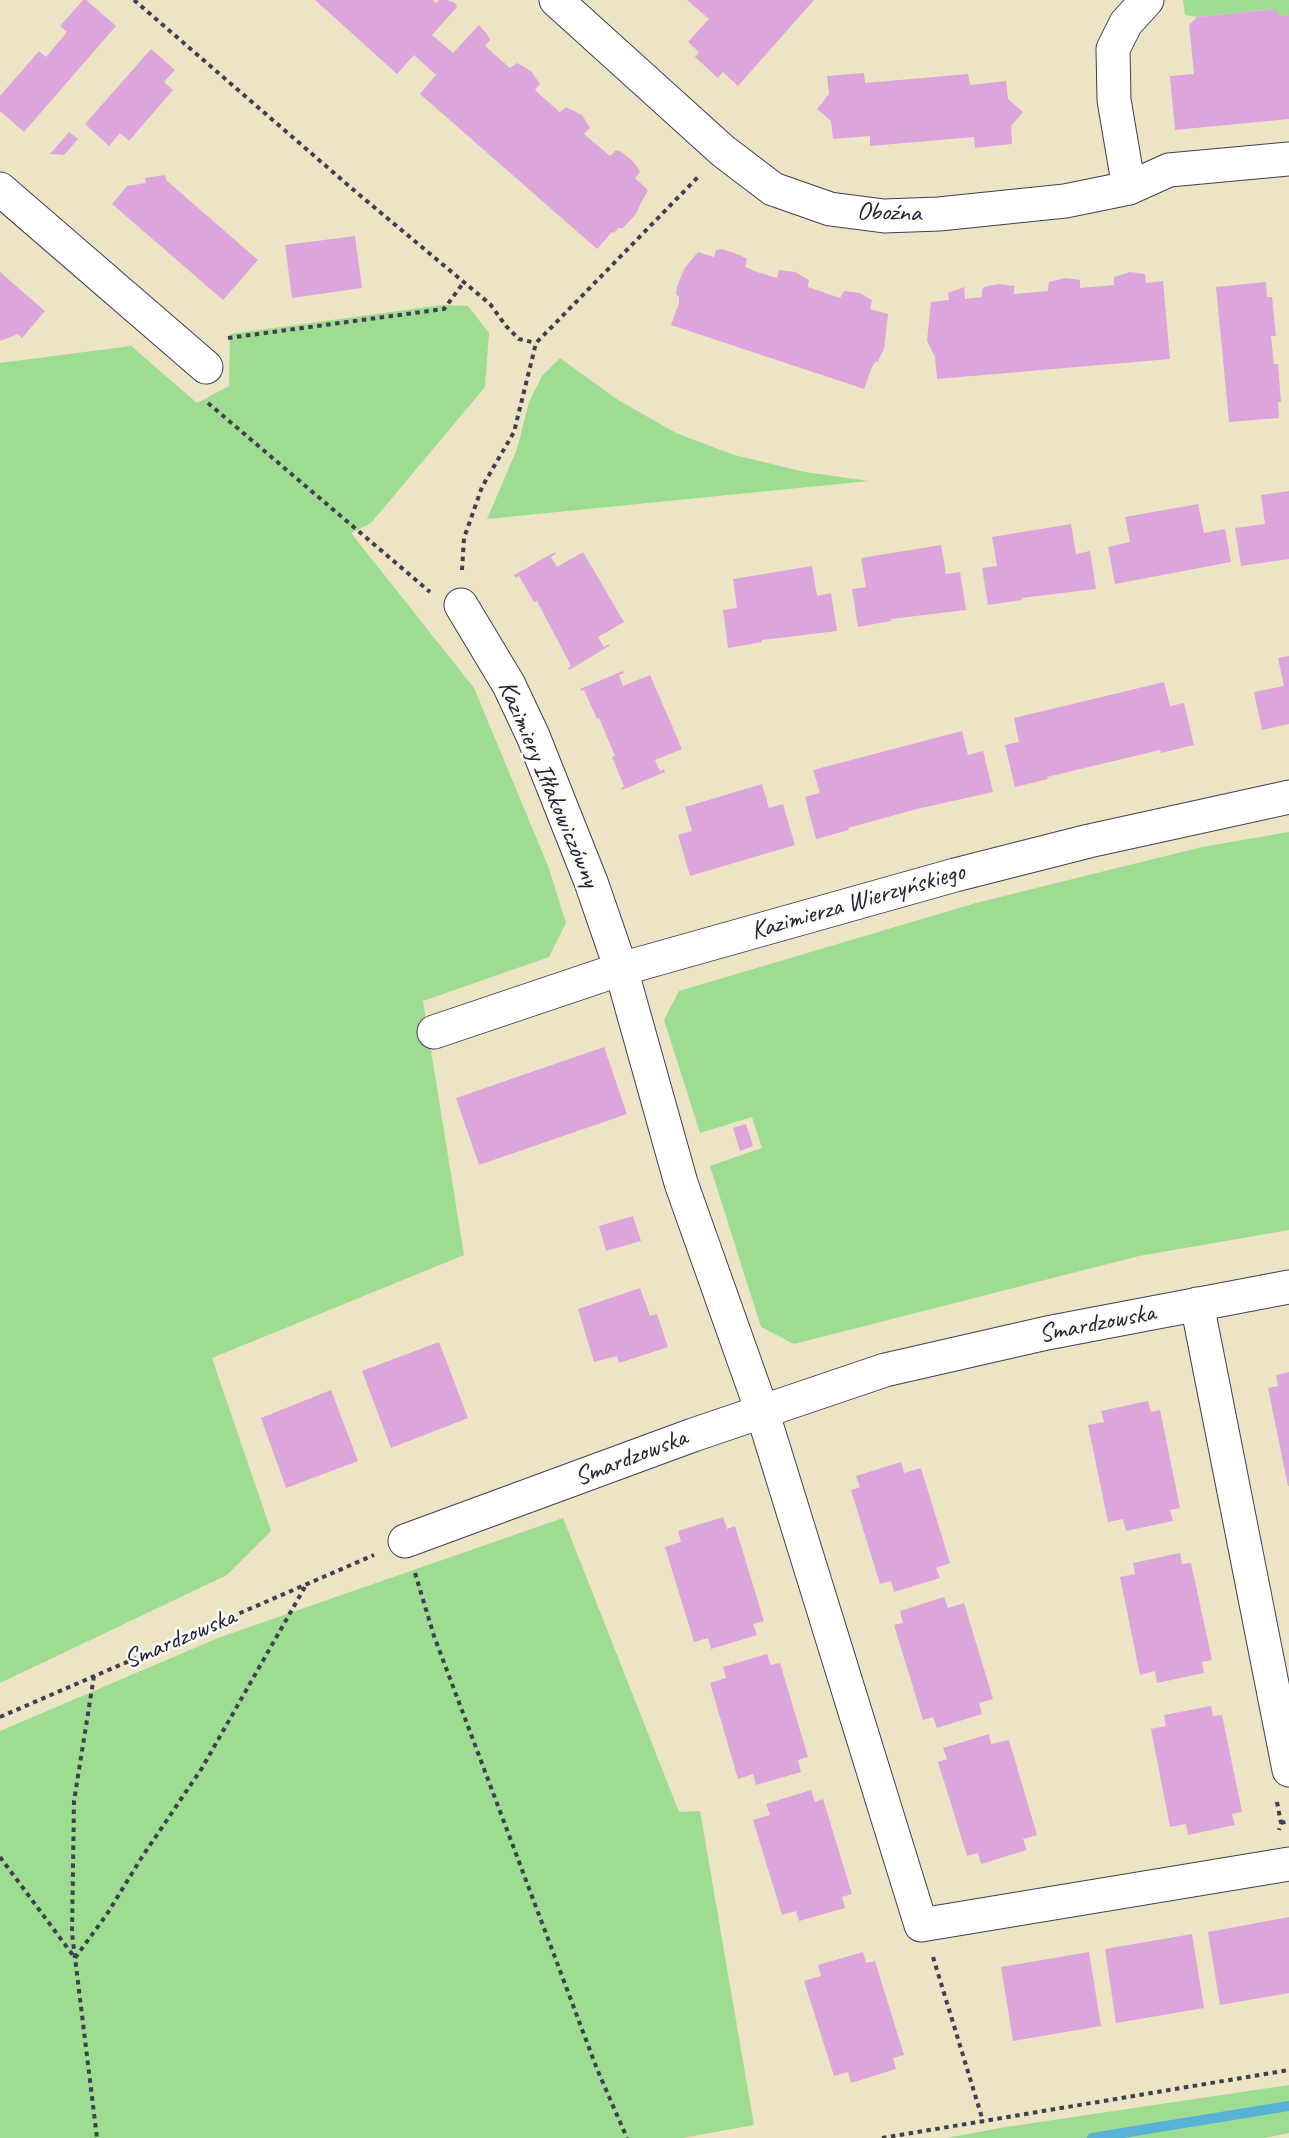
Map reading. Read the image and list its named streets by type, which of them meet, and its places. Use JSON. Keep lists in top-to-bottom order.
{
  "streets": {
    "street": [
      "Oboźna",
      "Kazimiery Iłłakowiczówny",
      "Kazimierza Wierzyńskiego",
      "Smardzowska"
    ]
  },
  "crossings": [
    ["Kazimiery Iłłakowiczówny", "Kazimierza Wierzyńskiego"],
    ["Kazimiery Iłłakowiczówny", "Smardzowska"]
  ]
}
